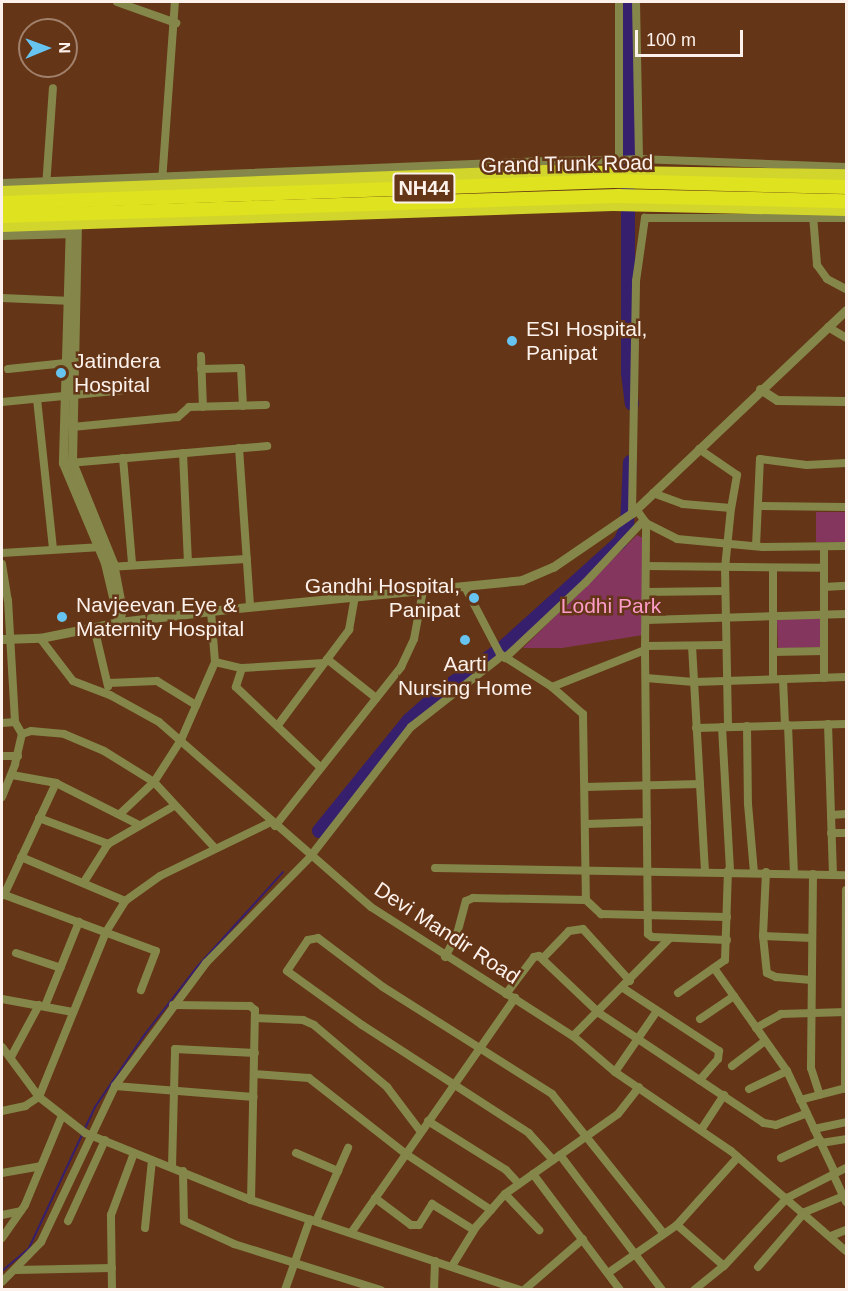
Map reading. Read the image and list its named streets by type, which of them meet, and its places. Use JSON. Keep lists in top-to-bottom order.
{
  "streets": {
    "highway": ["Grand Trunk Road", "NH44"],
    "street": ["Devi Mandir Road"]
  },
  "parks": ["Lodhi Park"],
  "places": [
    "ESI Hospital, Panipat",
    "Jatindera Hospital",
    "Gandhi Hospital, Panipat",
    "Navjeevan Eye & Maternity Hospital",
    "Aarti Nursing Home"
  ],
  "scale_bar": "100 m",
  "north": "right"
}
